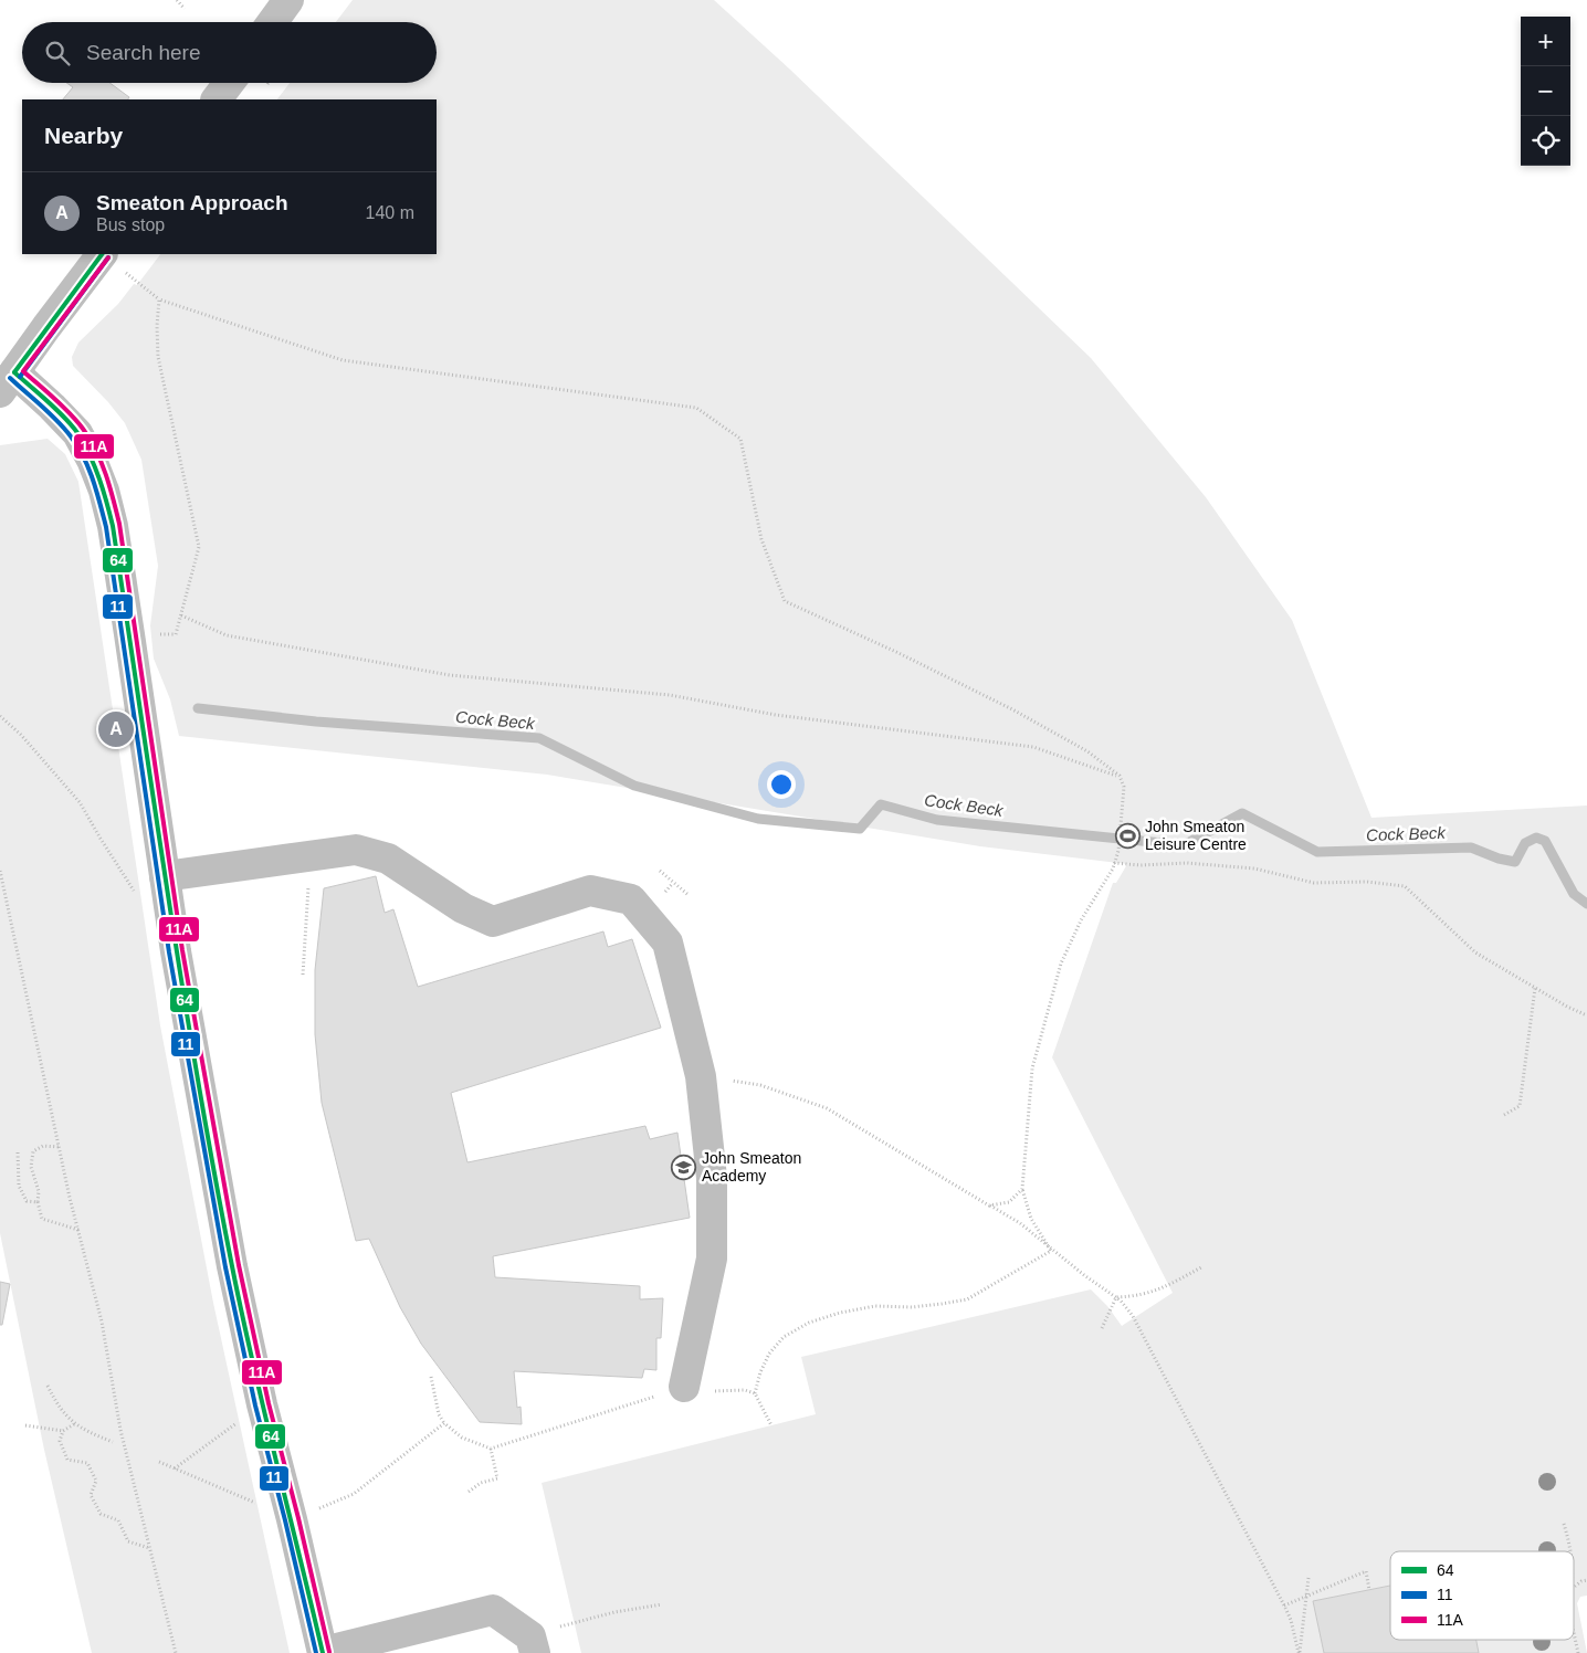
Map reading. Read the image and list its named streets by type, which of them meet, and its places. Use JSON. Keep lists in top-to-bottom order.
{
  "water": ["Cock Beck"],
  "places": {
    "sports": ["John Smeaton Leisure Centre"],
    "school or university": ["John Smeaton Academy"]
  },
  "lines": ["transit line 64", "transit line 11", "transit line 11A"],
  "legend": ["64", "11", "11A"],
  "page": {
    "map_buttons": ["+", "−"],
    "search": "Search here",
    "heading": "Nearby",
    "list": [
      {
        "mark": "A",
        "name": "Smeaton Approach",
        "note": "Bus stop",
        "value": "140 m"
      }
    ],
    "pins": "A"
  }
}
